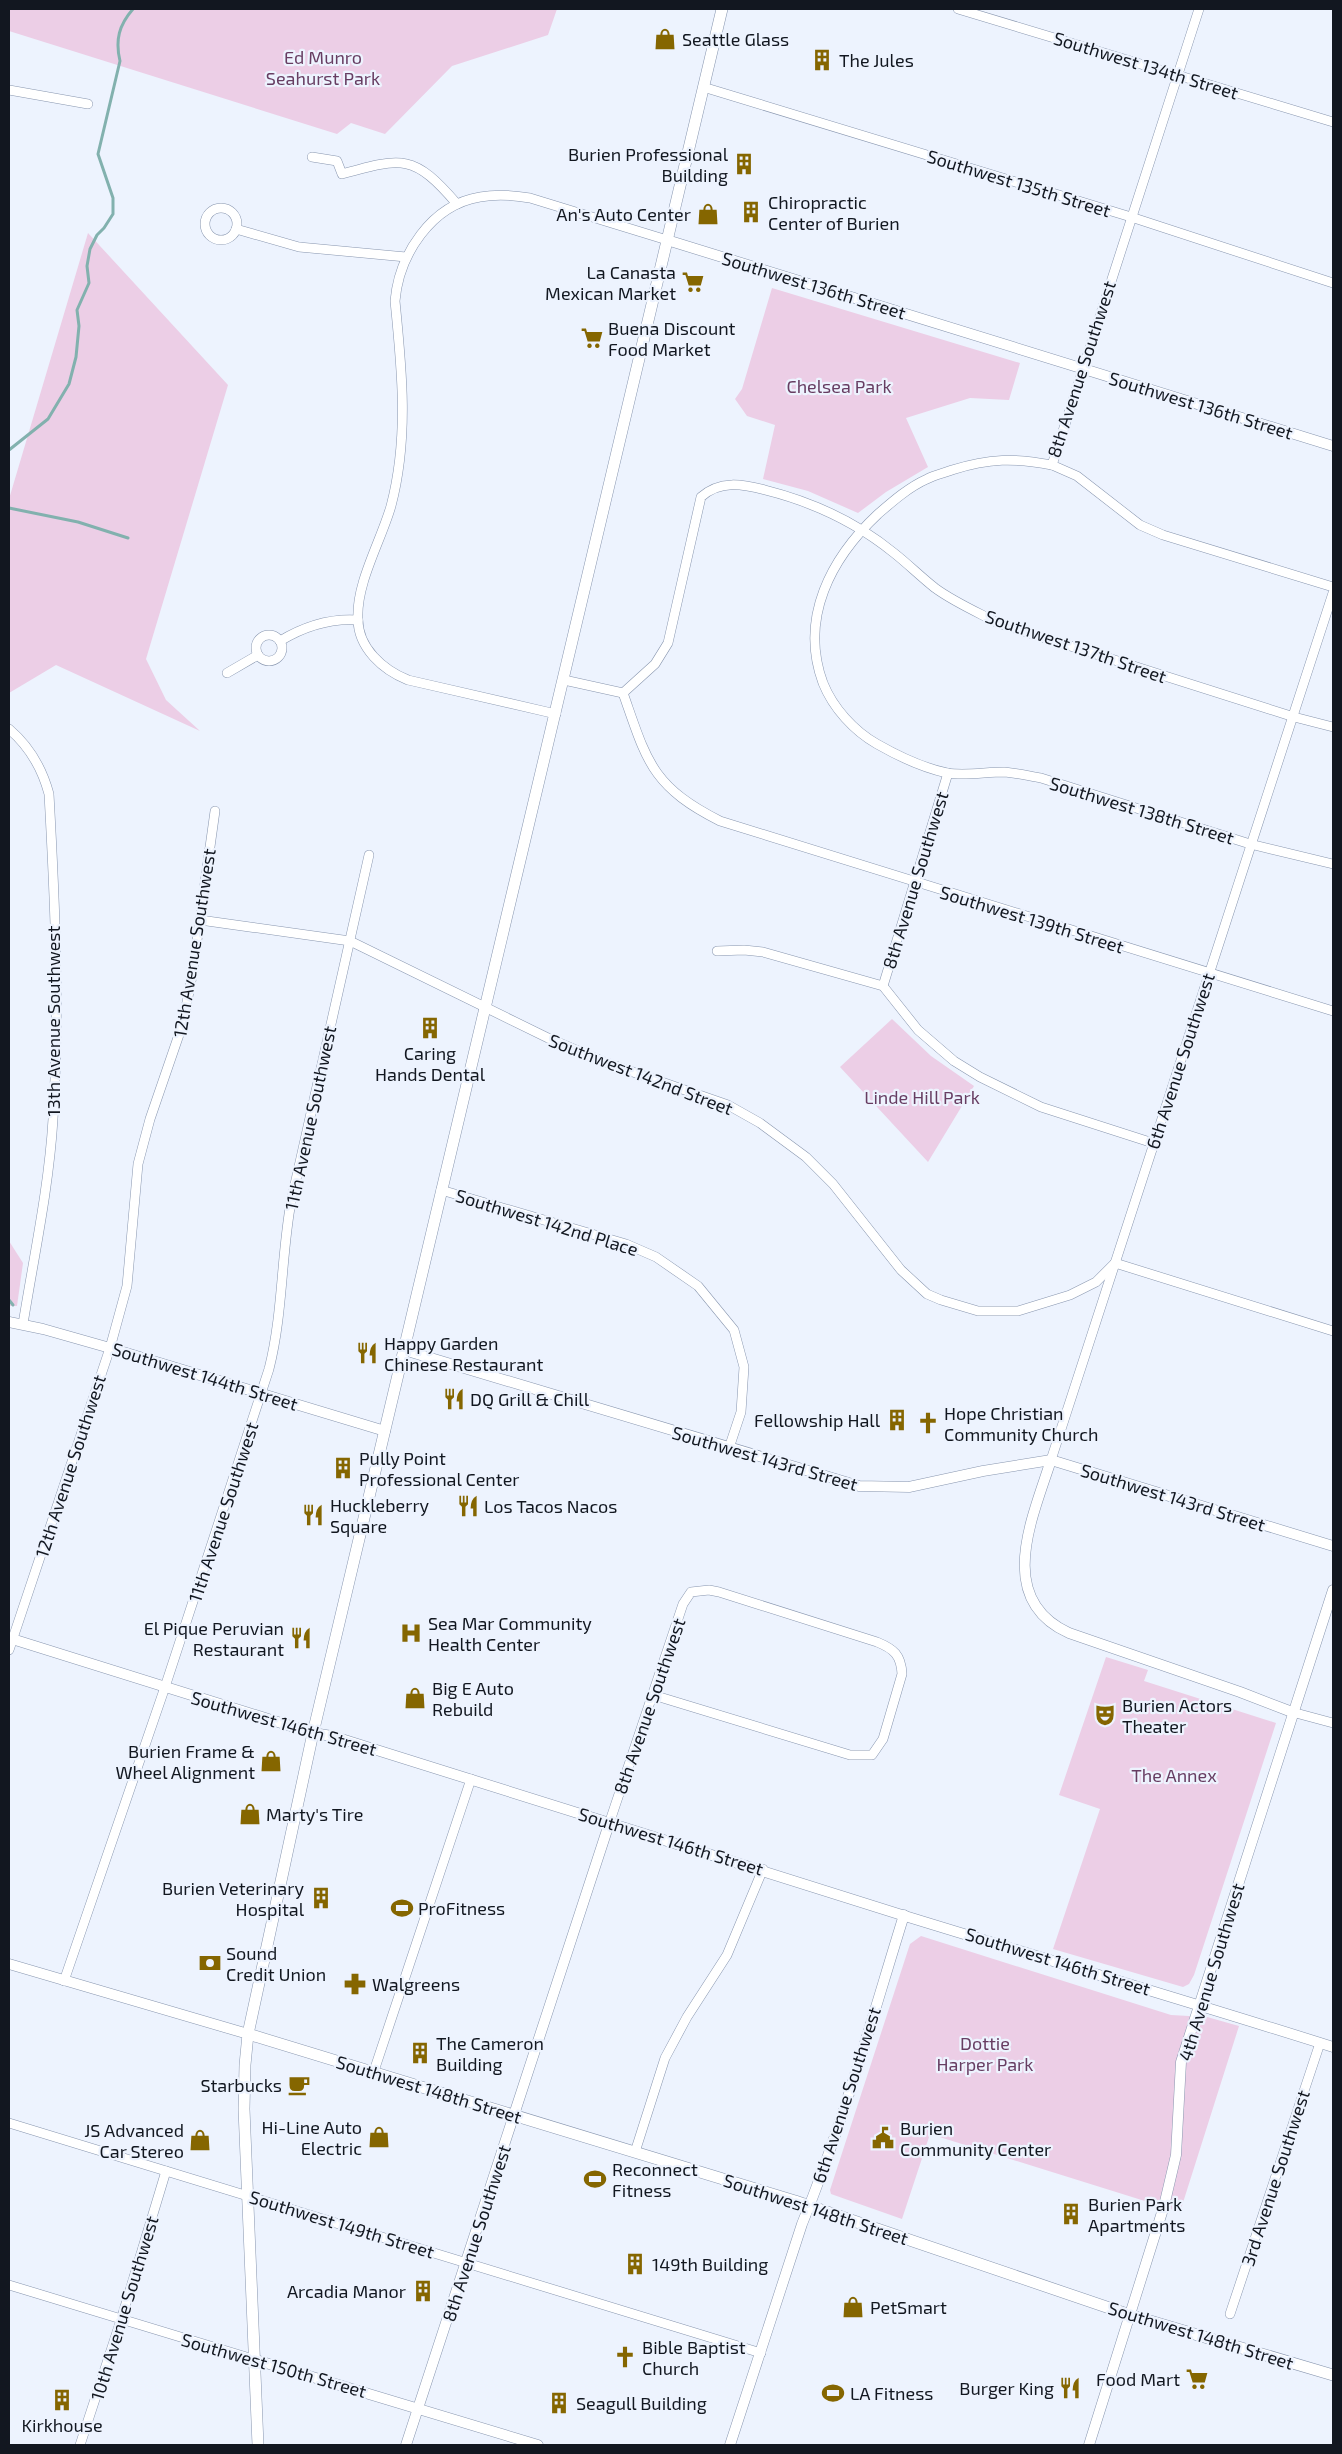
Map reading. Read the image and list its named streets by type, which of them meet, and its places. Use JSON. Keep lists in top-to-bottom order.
{
  "streets": {
    "main road": ["Southwest 148th Street"],
    "street": [
      "Southwest 134th Street",
      "Southwest 135th Street",
      "Southwest 136th Street",
      "8th Avenue Southwest",
      "Southwest 137th Street",
      "Southwest 138th Street",
      "Southwest 139th Street",
      "12th Avenue Southwest",
      "13th Avenue Southwest",
      "6th Avenue Southwest",
      "Southwest 142nd Street",
      "11th Avenue Southwest",
      "Southwest 142nd Place",
      "Southwest 144th Street",
      "Southwest 143rd Street",
      "Southwest 146th Street",
      "4th Avenue Southwest",
      "3rd Avenue Southwest",
      "Southwest 149th Street",
      "10th Avenue Southwest",
      "Southwest 150th Street"
    ]
  },
  "crossings": [
    ["Southwest 134th Street", "8th Avenue Southwest"],
    ["Southwest 135th Street", "8th Avenue Southwest"],
    ["Southwest 136th Street", "8th Avenue Southwest"],
    ["8th Avenue Southwest", "Southwest 137th Street"],
    ["8th Avenue Southwest", "Southwest 138th Street"],
    ["8th Avenue Southwest", "Southwest 139th Street"],
    ["8th Avenue Southwest", "Southwest 146th Street"],
    ["8th Avenue Southwest", "Southwest 148th Street"],
    ["8th Avenue Southwest", "Southwest 149th Street"],
    ["8th Avenue Southwest", "Southwest 150th Street"],
    ["Southwest 137th Street", "Southwest 139th Street"],
    ["Southwest 137th Street", "6th Avenue Southwest"],
    ["Southwest 138th Street", "6th Avenue Southwest"],
    ["Southwest 139th Street", "6th Avenue Southwest"],
    ["12th Avenue Southwest", "Southwest 142nd Street"],
    ["12th Avenue Southwest", "Southwest 144th Street"],
    ["12th Avenue Southwest", "Southwest 146th Street"],
    ["13th Avenue Southwest", "Southwest 144th Street"],
    ["6th Avenue Southwest", "Southwest 142nd Street"],
    ["6th Avenue Southwest", "Southwest 143rd Street"],
    ["6th Avenue Southwest", "Southwest 146th Street"],
    ["6th Avenue Southwest", "4th Avenue Southwest"],
    ["6th Avenue Southwest", "Southwest 148th Street"],
    ["6th Avenue Southwest", "Southwest 149th Street"],
    ["Southwest 142nd Street", "11th Avenue Southwest"],
    ["11th Avenue Southwest", "Southwest 144th Street"],
    ["11th Avenue Southwest", "Southwest 146th Street"],
    ["11th Avenue Southwest", "Southwest 148th Street"],
    ["Southwest 142nd Place", "Southwest 143rd Street"],
    ["Southwest 146th Street", "4th Avenue Southwest"],
    ["Southwest 146th Street", "3rd Avenue Southwest"],
    ["4th Avenue Southwest", "Southwest 148th Street"],
    ["Southwest 149th Street", "10th Avenue Southwest"],
    ["10th Avenue Southwest", "Southwest 150th Street"]
  ],
  "parks": [
    "Ed Munro Seahurst Park",
    "Chelsea Park",
    "Linde Hill Park",
    "The Annex",
    "Dottie Harper Park"
  ],
  "places": {
    "shop": [
      "Seattle Glass",
      "An's Auto Center",
      "Big E Auto Rebuild",
      "Burien Frame & Wheel Alignment",
      "Marty's Tire",
      "Hi-Line Auto Electric",
      "JS Advanced Car Stereo",
      "PetSmart"
    ],
    "building": [
      "The Jules",
      "Burien Professional Building",
      "Chiropractic Center of Burien",
      "Caring Hands Dental",
      "Fellowship Hall",
      "Pully Point Professional Center",
      "Burien Veterinary Hospital",
      "The Cameron Building",
      "Burien Park Apartments",
      "149th Building",
      "Arcadia Manor",
      "Kirkhouse",
      "Seagull Building"
    ],
    "supermarket": ["La Canasta Mexican Market", "Buena Discount Food Market", "Food Mart"],
    "restaurant": [
      "Happy Garden Chinese Restaurant",
      "DQ Grill & Chill",
      "Los Tacos Nacos",
      "Huckleberry Square",
      "El Pique Peruvian Restaurant",
      "Burger King"
    ],
    "church": ["Hope Christian Community Church", "Bible Baptist Church"],
    "hospital": ["Sea Mar Community Health Center"],
    "theatre": ["Burien Actors Theater"],
    "sports": ["ProFitness", "Reconnect Fitness", "LA Fitness"],
    "bank": ["Sound Credit Union"],
    "pharmacy": ["Walgreens"],
    "cafe": ["Starbucks"],
    "public building": ["Burien Community Center"]
  }
}
